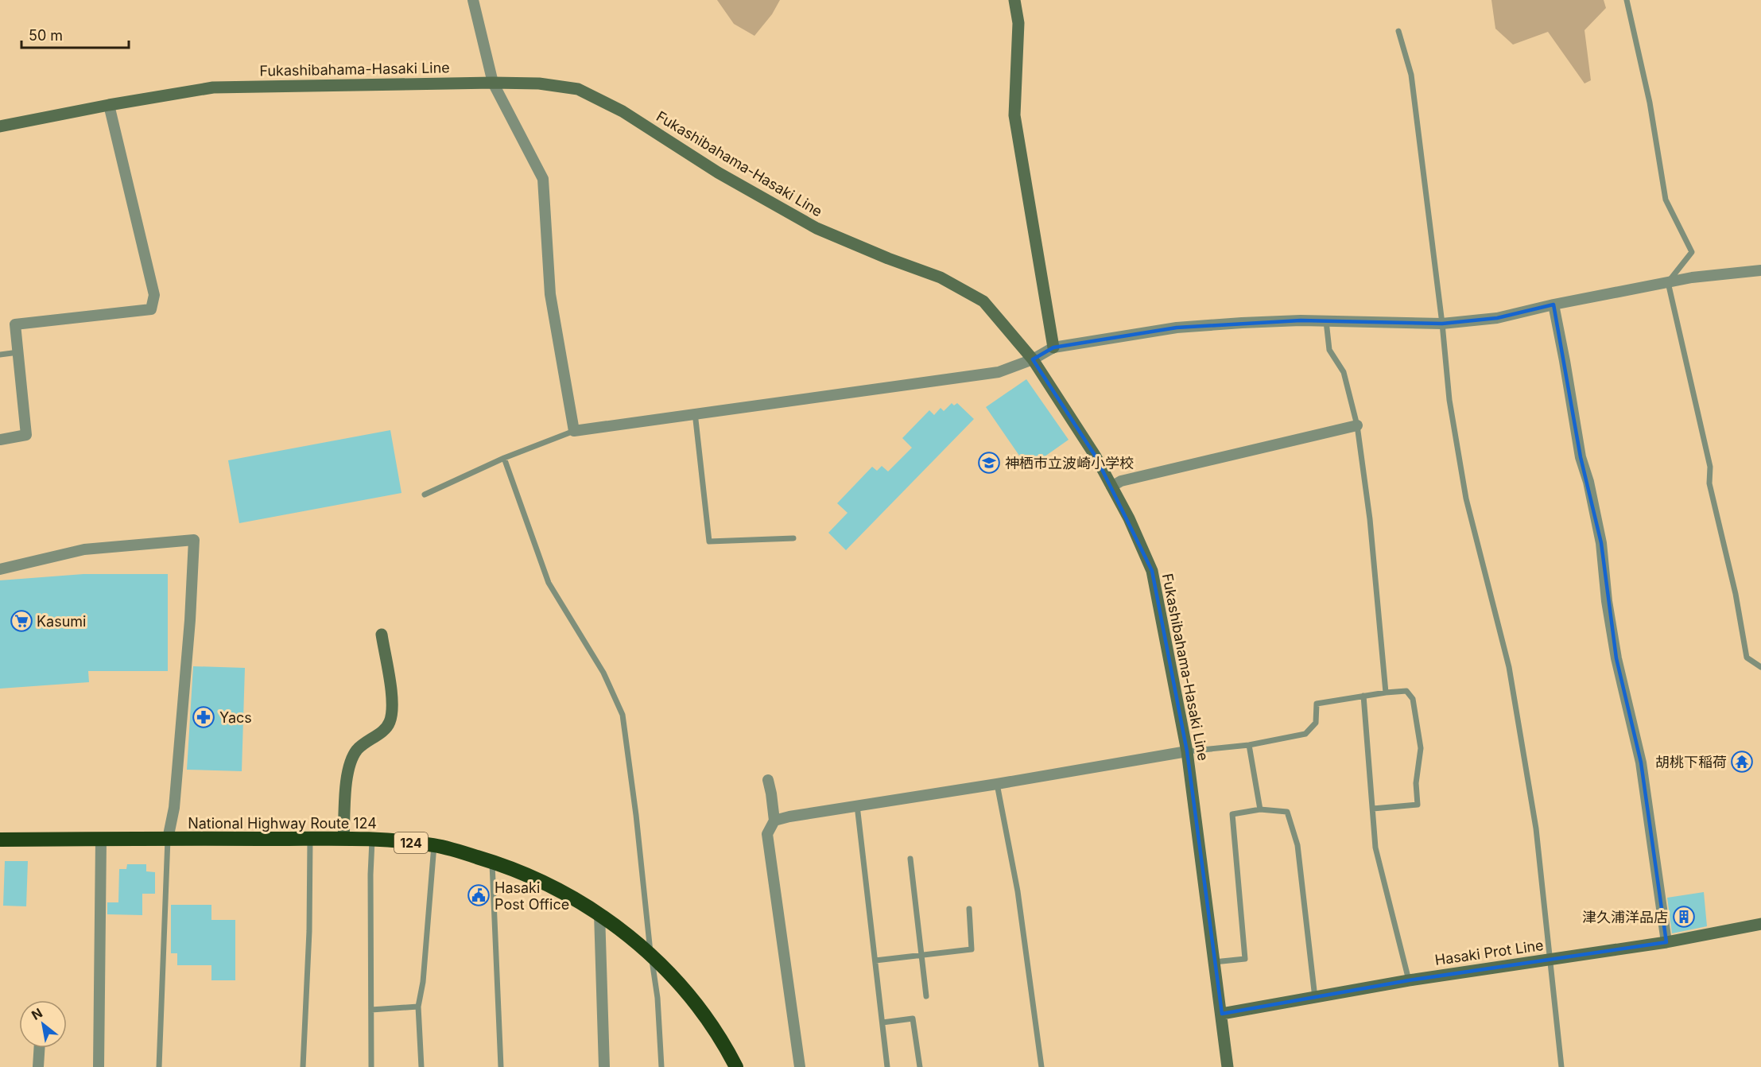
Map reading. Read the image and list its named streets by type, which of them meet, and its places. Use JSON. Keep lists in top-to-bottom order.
{
  "streets": {
    "highway": ["National Highway Route 124", "124"],
    "main road": ["Fukashibahama-Hasaki Line", "Hasaki Prot Line"]
  },
  "crossings": [
    ["Fukashibahama-Hasaki Line", "Hasaki Prot Line"]
  ],
  "places": {
    "school or university": ["神栖市立波崎小学校"],
    "supermarket": ["Kasumi"],
    "pharmacy": ["Yacs"],
    "temple": ["胡桃下稲荷"],
    "public building": ["Hasaki Post Office"],
    "building": ["津久浦洋品店"]
  },
  "scale_bar": "50 m",
  "north": "top left"
}
